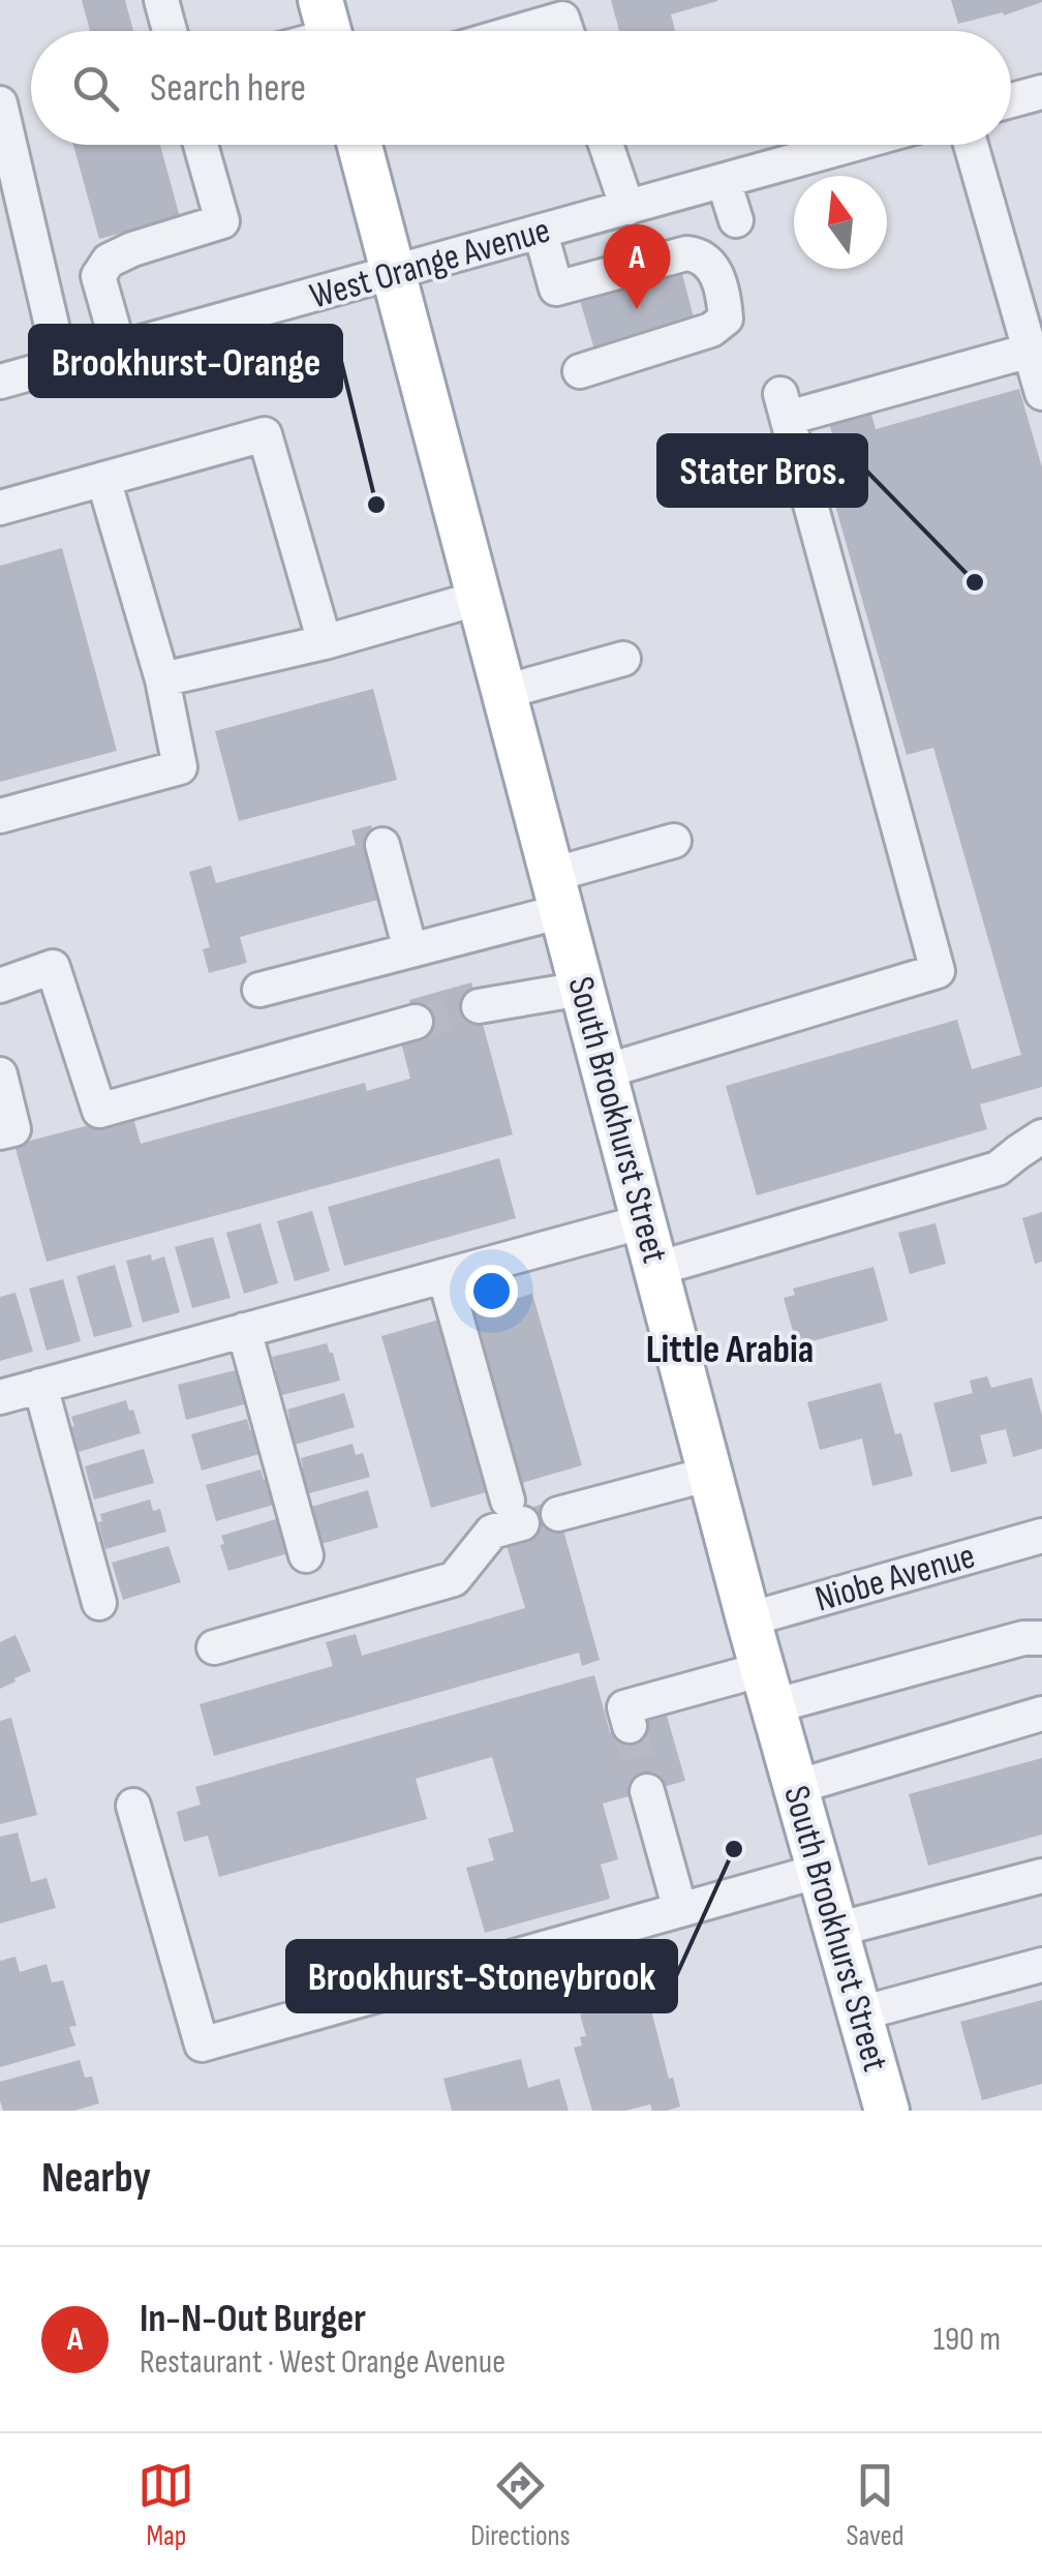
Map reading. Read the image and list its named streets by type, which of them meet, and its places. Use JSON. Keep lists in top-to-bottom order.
{
  "streets": {
    "main road": ["South Brookhurst Street"],
    "street": ["West Orange Avenue", "Niobe Avenue"]
  },
  "crossings": [
    ["West Orange Avenue", "South Brookhurst Street"],
    ["South Brookhurst Street", "Niobe Avenue"]
  ],
  "districts": ["Little Arabia"],
  "places": ["Brookhurst-Orange", "Stater Bros.", "Brookhurst-Stoneybrook"],
  "north": "top",
  "page": {
    "search": "Search here",
    "pins": "A",
    "heading": "Nearby",
    "list": [
      {
        "mark": "A",
        "name": "In-N-Out Burger",
        "note": "Restaurant · West Orange Avenue",
        "value": "190 m"
      }
    ],
    "nav": ["Map", "Directions", "Saved"]
  }
}
